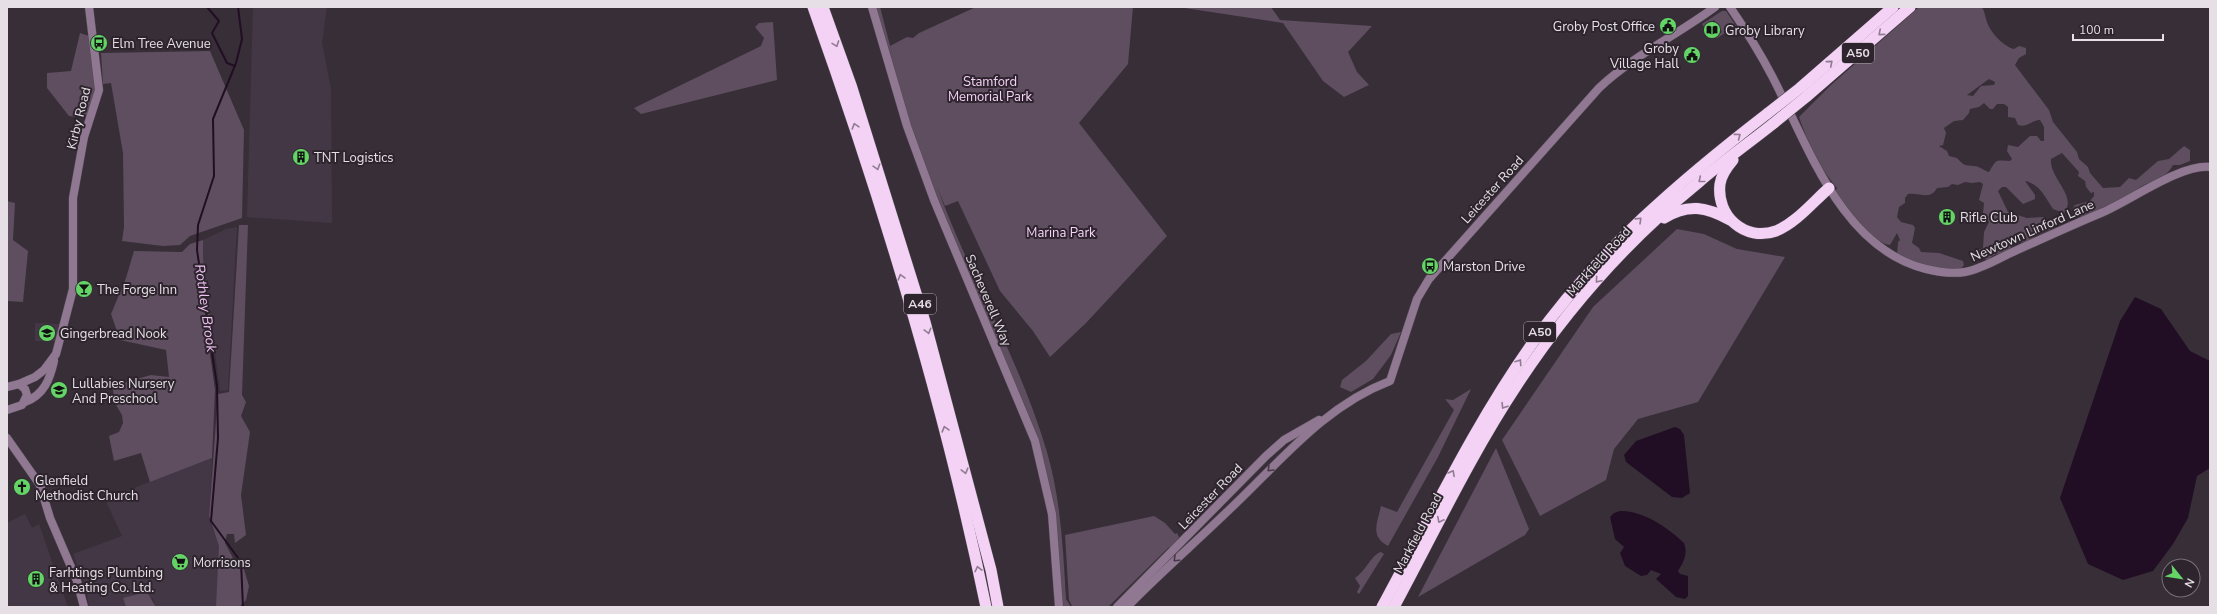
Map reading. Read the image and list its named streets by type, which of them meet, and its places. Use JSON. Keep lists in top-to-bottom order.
{
  "streets": {
    "highway": ["A50", "Markfield Road", "A46"],
    "street": [
      "Kirby Road",
      "Leicester Road",
      "Newtown Linford Lane",
      "Sacheverell Way"
    ]
  },
  "water": ["Rothley Brook"],
  "parks": ["Stamford Memorial Park", "Marina Park"],
  "places": {
    "public building": ["Groby Post Office", "Groby Village Hall"],
    "library": ["Groby Library"],
    "bus stop": ["Elm Tree Avenue", "Marston Drive"],
    "building": ["TNT Logistics", "Rifle Club", "Farhtings Plumbing & Heating Co. Ltd."],
    "bar": ["The Forge Inn"],
    "school or university": ["Gingerbread Nook", "Lullabies Nursery And Preschool"],
    "church": ["Glenfield Methodist Church"],
    "supermarket": ["Morrisons"]
  },
  "scale_bar": "100 m",
  "north": "bottom right"
}
